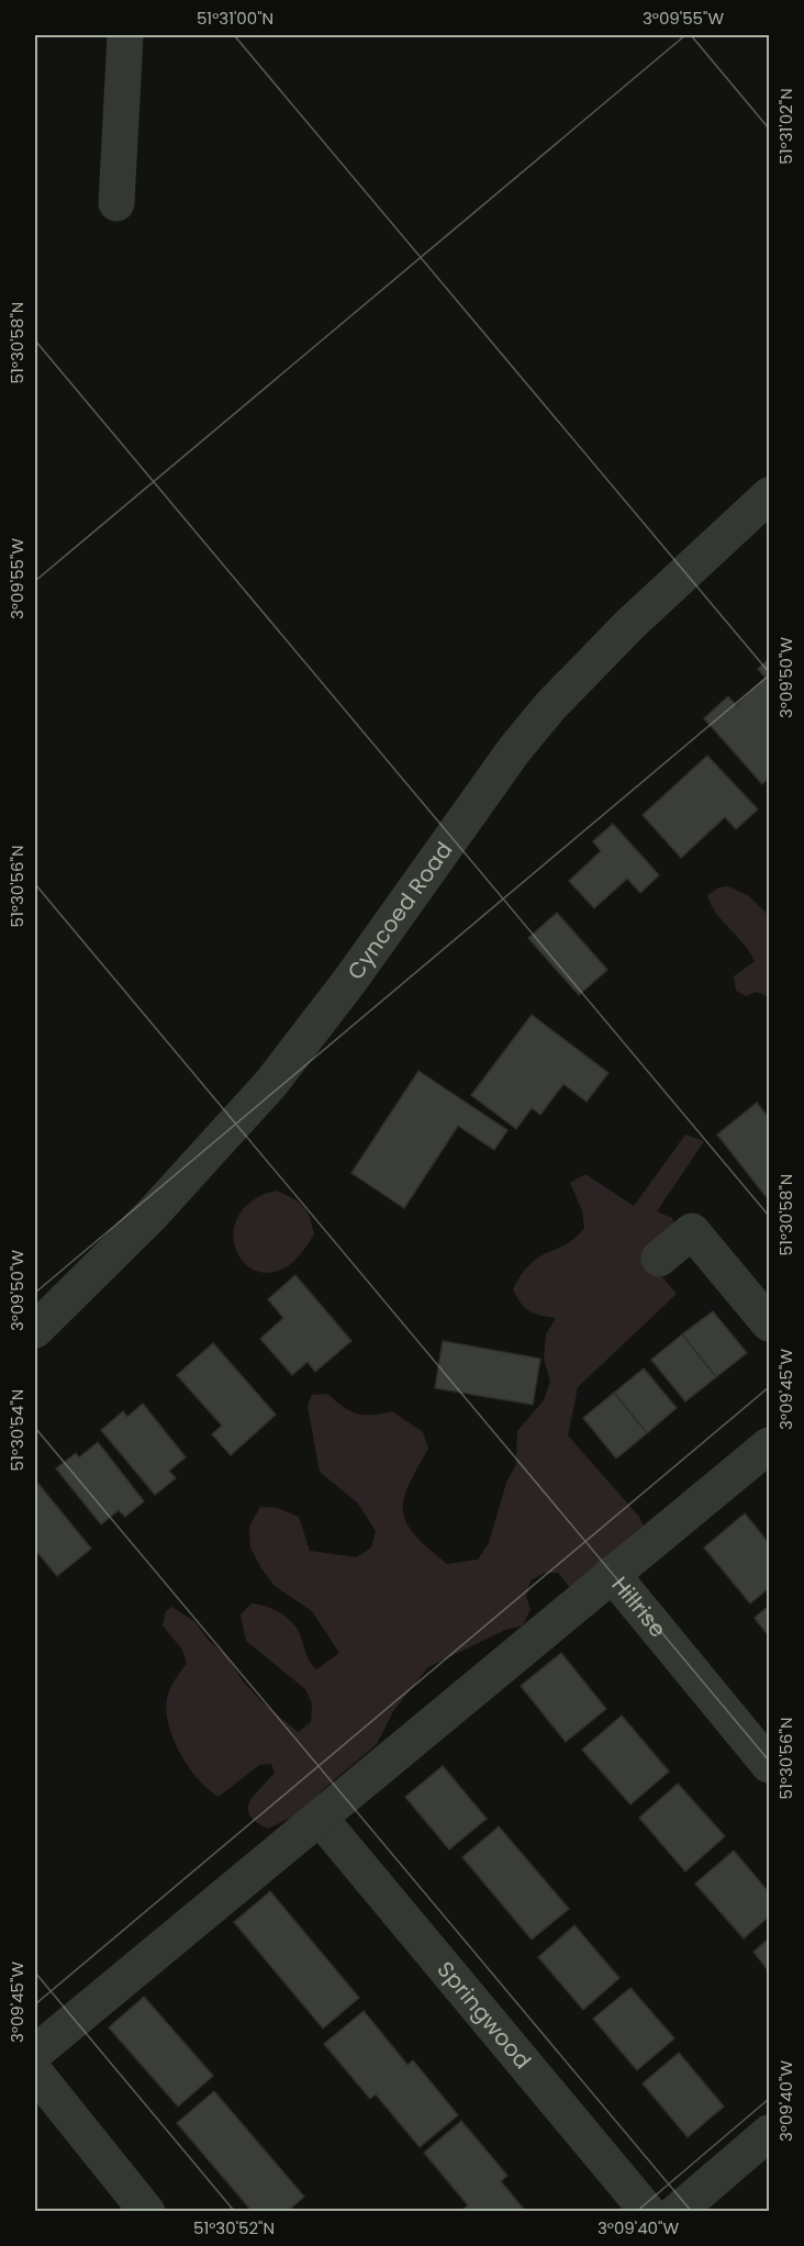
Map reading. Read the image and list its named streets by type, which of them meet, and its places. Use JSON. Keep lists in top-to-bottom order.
{
  "streets": {
    "street": ["Cyncoed Road", "Hillrise", "Springwood"]
  },
  "coordinates": [
    "51°31'00\"N",
    "3°09'55\"W",
    "51°31'02\"N",
    "51°30'58\"N",
    "3°09'50\"W",
    "51°30'56\"N",
    "3°09'45\"W",
    "51°30'54\"N",
    "3°09'40\"W",
    "51°30'52\"N"
  ]
}
